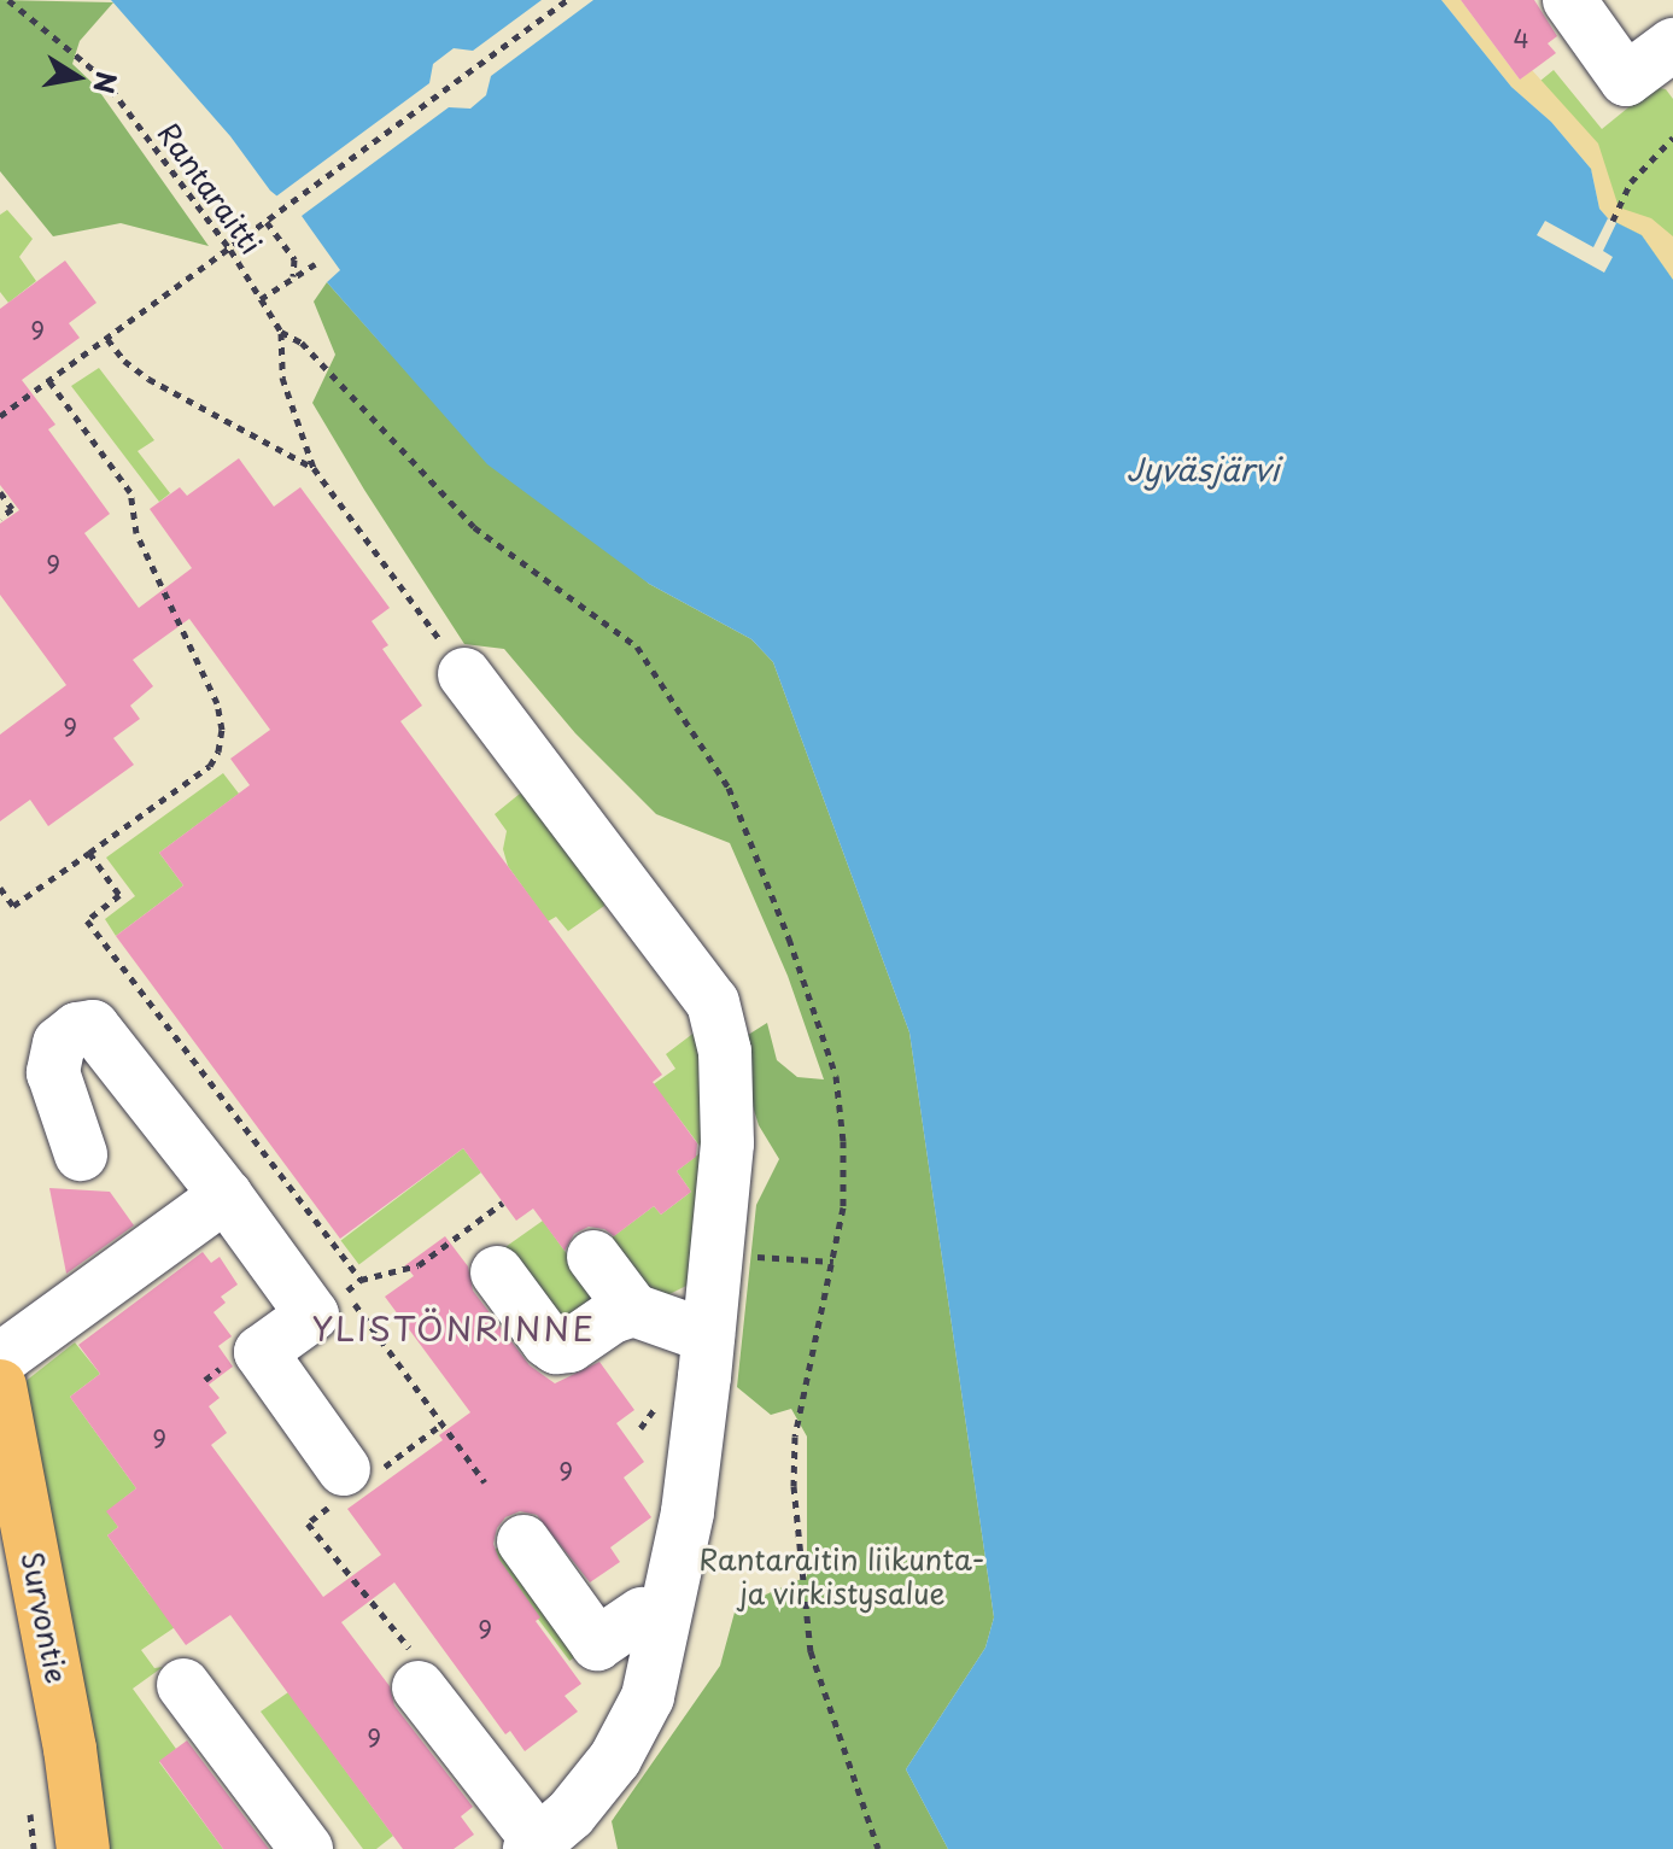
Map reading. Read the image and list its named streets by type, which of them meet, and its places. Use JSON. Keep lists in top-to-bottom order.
{
  "streets": {
    "main road": ["Survontie"],
    "path": ["Rantaraitti"]
  },
  "districts": ["YLISTÖNRINNE"],
  "water": ["Jyväsjärvi"],
  "parks": ["Rantaraitin liikunta- ja virkistysalue"],
  "house_numbers": [
    "4",
    "9",
    "9",
    "9",
    "9",
    "9",
    "9",
    "9"
  ],
  "north": "right"
}
